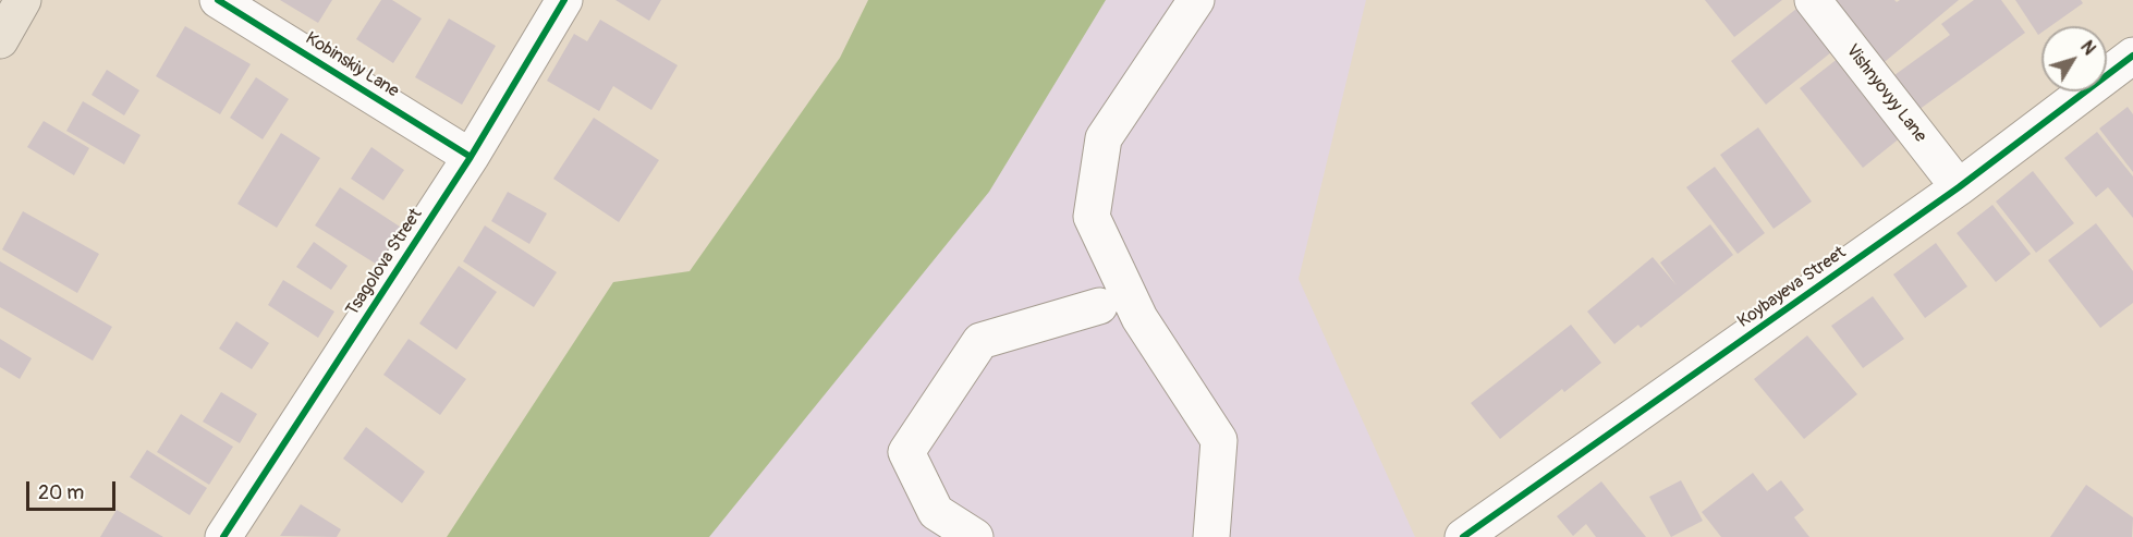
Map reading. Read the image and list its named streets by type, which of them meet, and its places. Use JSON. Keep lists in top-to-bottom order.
{
  "streets": {
    "street": [
      "Kobinskiy Lane",
      "Vishnyovyy Lane",
      "Tsagolova Street",
      "Koybayeva Street"
    ]
  },
  "crossings": [
    ["Kobinskiy Lane", "Tsagolova Street"],
    ["Vishnyovyy Lane", "Koybayeva Street"]
  ],
  "scale_bar": "20 m",
  "north": "top right"
}
